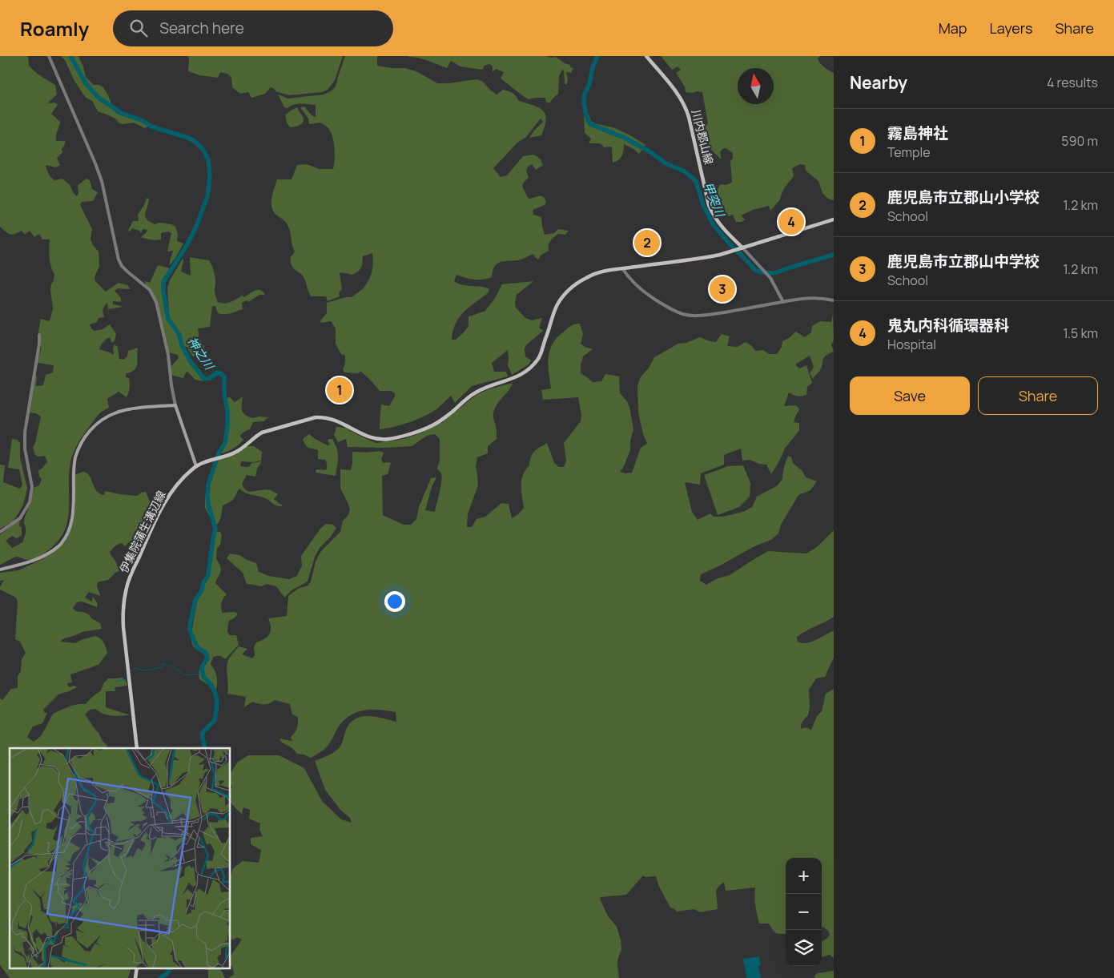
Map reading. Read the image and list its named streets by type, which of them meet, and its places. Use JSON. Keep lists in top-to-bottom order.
{
  "streets": {
    "main road": ["川内郡山線", "伊集院蒲生溝辺線"]
  },
  "crossings": [
    ["川内郡山線", "伊集院蒲生溝辺線"]
  ],
  "water": ["甲突川", "神之川"],
  "north": "top",
  "page": {
    "header": "Roamly",
    "search": "Search here",
    "nav": ["Map", "Layers", "Share"],
    "heading": ["Nearby", "4 results"],
    "list": [
      {
        "mark": "1",
        "name": "霧島神社",
        "note": "Temple",
        "value": "590 m"
      },
      {
        "mark": "2",
        "name": "鹿児島市立郡山小学校",
        "note": "School",
        "value": "1.2 km"
      },
      {
        "mark": "3",
        "name": "鹿児島市立郡山中学校",
        "note": "School",
        "value": "1.2 km"
      },
      {
        "mark": "4",
        "name": "鬼丸内科循環器科",
        "note": "Hospital",
        "value": "1.5 km"
      }
    ],
    "pins": [
      "4",
      "2",
      "3",
      "1"
    ],
    "buttons": ["Save", "Share"],
    "map_buttons": ["+", "−"]
  }
}
